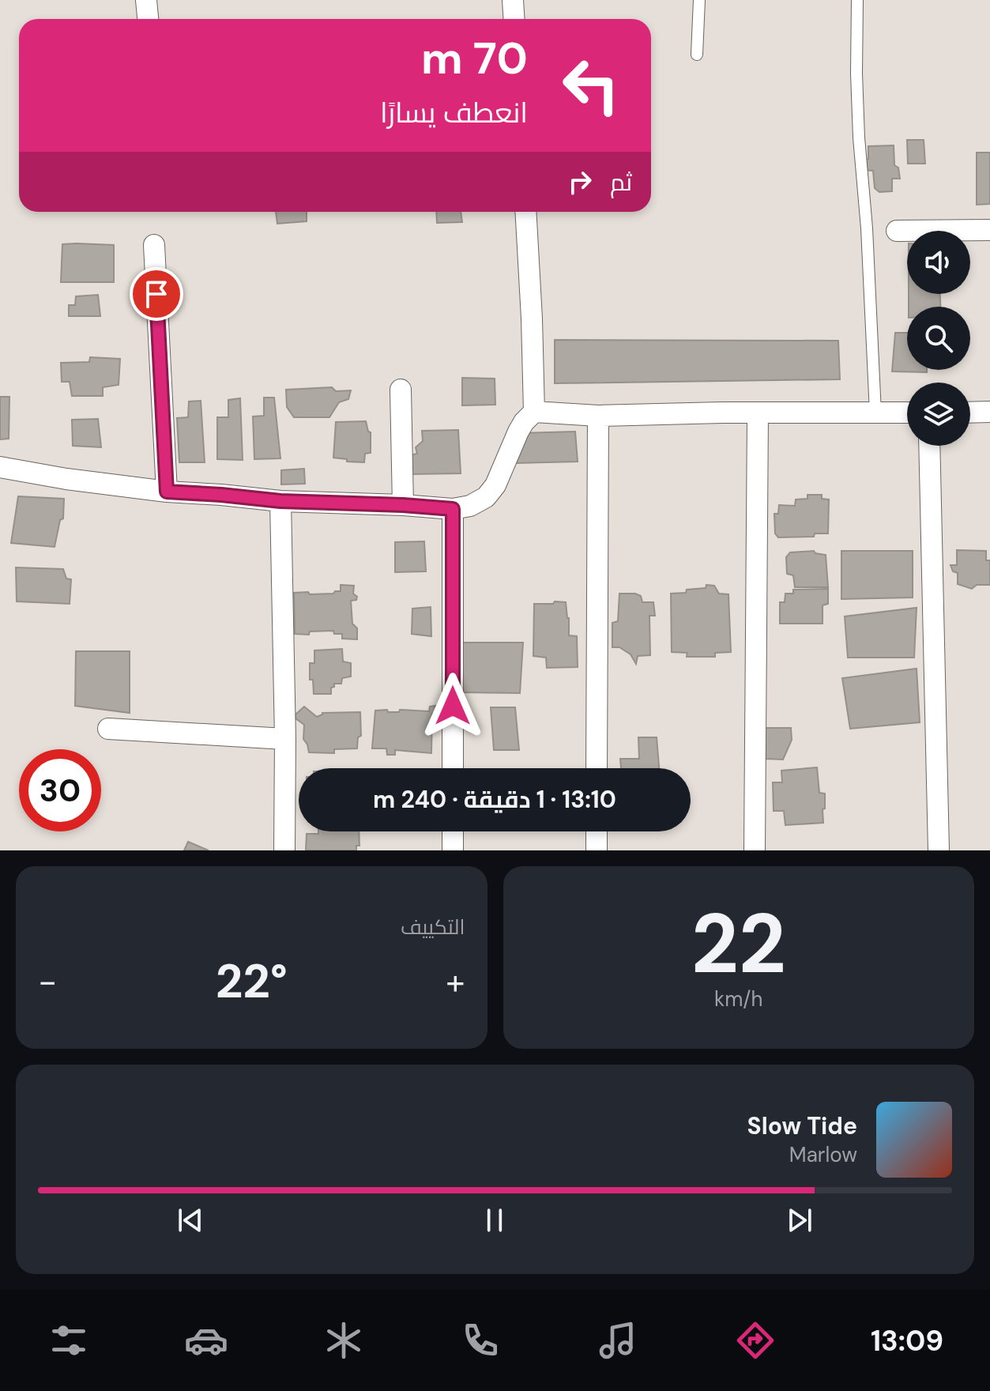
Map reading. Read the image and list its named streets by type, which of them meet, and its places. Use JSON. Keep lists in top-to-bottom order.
{
  "page": {
    "turn": ["70 m", "انعطف يسارًا"],
    "then": "ثم",
    "limit": "30",
    "trip": "13:10 · 1 دقيقة · 240 m",
    "tile": [
      ["22", "km/h"],
      "التكييف"
    ],
    "heat": ["−", "22°", "+"],
    "song": ["Slow Tide", "Marlow"],
    "tabs": "13:09"
  }
}
